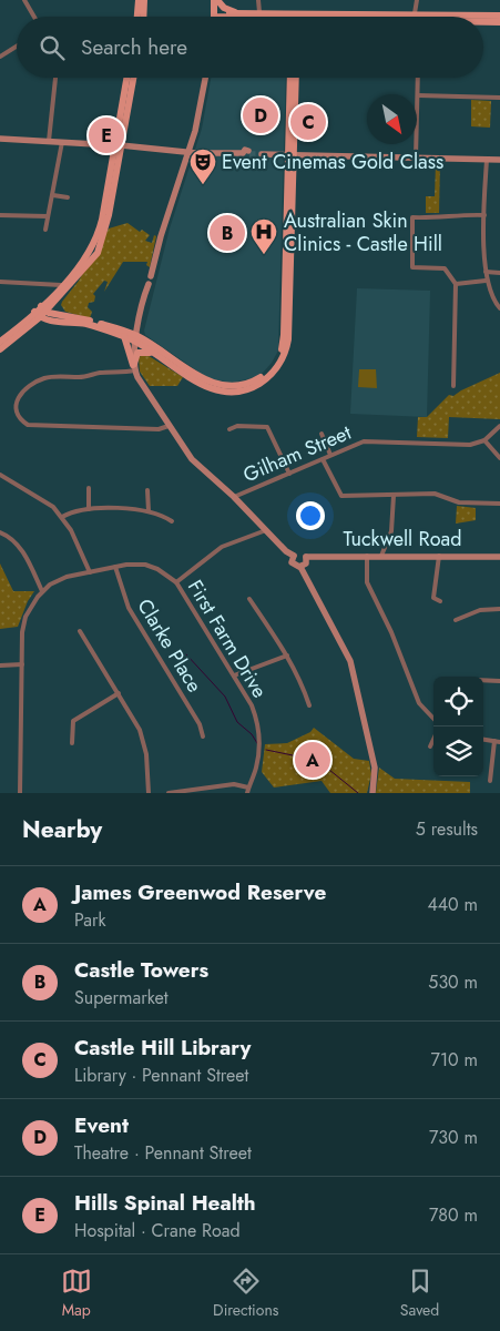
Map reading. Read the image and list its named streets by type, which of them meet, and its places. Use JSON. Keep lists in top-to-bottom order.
{
  "streets": {
    "street": [
      "Gilham Street",
      "Tuckwell Road",
      "First Farm Drive",
      "Clarke Place"
    ]
  },
  "crossings": [
    ["First Farm Drive", "Clarke Place"]
  ],
  "places": {
    "theatre": ["Event Cinemas Gold Class"],
    "hospital": ["Australian Skin Clinics - Castle Hill"]
  },
  "north": "bottom right",
  "page": {
    "search": "Search here",
    "pins": [
      "D",
      "C",
      "E",
      "B",
      "A"
    ],
    "heading": ["Nearby", "5 results"],
    "list": [
      {
        "mark": "A",
        "name": "James Greenwod Reserve",
        "note": "Park",
        "value": "440 m"
      },
      {
        "mark": "B",
        "name": "Castle Towers",
        "note": "Supermarket",
        "value": "530 m"
      },
      {
        "mark": "C",
        "name": "Castle Hill Library",
        "note": "Library · Pennant Street",
        "value": "710 m"
      },
      {
        "mark": "D",
        "name": "Event",
        "note": "Theatre · Pennant Street",
        "value": "730 m"
      },
      {
        "mark": "E",
        "name": "Hills Spinal Health",
        "note": "Hospital · Crane Road",
        "value": "780 m"
      }
    ],
    "nav": ["Map", "Directions", "Saved"]
  }
}
